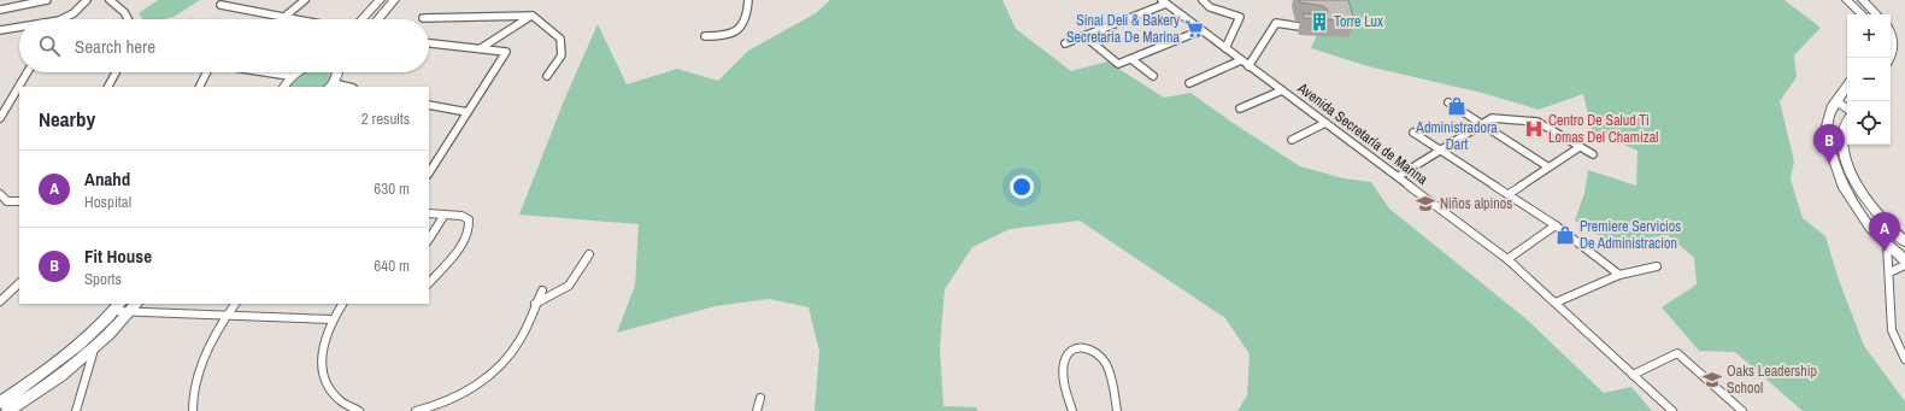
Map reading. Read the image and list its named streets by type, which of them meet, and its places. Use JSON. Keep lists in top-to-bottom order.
{
  "streets": {
    "street": ["Avenida Secretaría de Marina"]
  },
  "places": {
    "building": ["Torre Lux"],
    "supermarket": ["Sinai Deli & Bakery Secretaria De Marina"],
    "shop": ["Administradora Dart", "Premiere Servicios De Administracion"],
    "hospital": ["Centro De Salud Ti Lomas Del Chamizal"],
    "school or university": ["Niños alpinos", "Oaks Leadership School"]
  },
  "page": {
    "map_buttons": ["+", "−"],
    "search": "Search here",
    "heading": ["Nearby", "2 results"],
    "pins": ["B", "A"],
    "list": [
      {
        "mark": "A",
        "name": "Anahd",
        "note": "Hospital",
        "value": "630 m"
      },
      {
        "mark": "B",
        "name": "Fit House",
        "note": "Sports",
        "value": "640 m"
      }
    ]
  }
}
